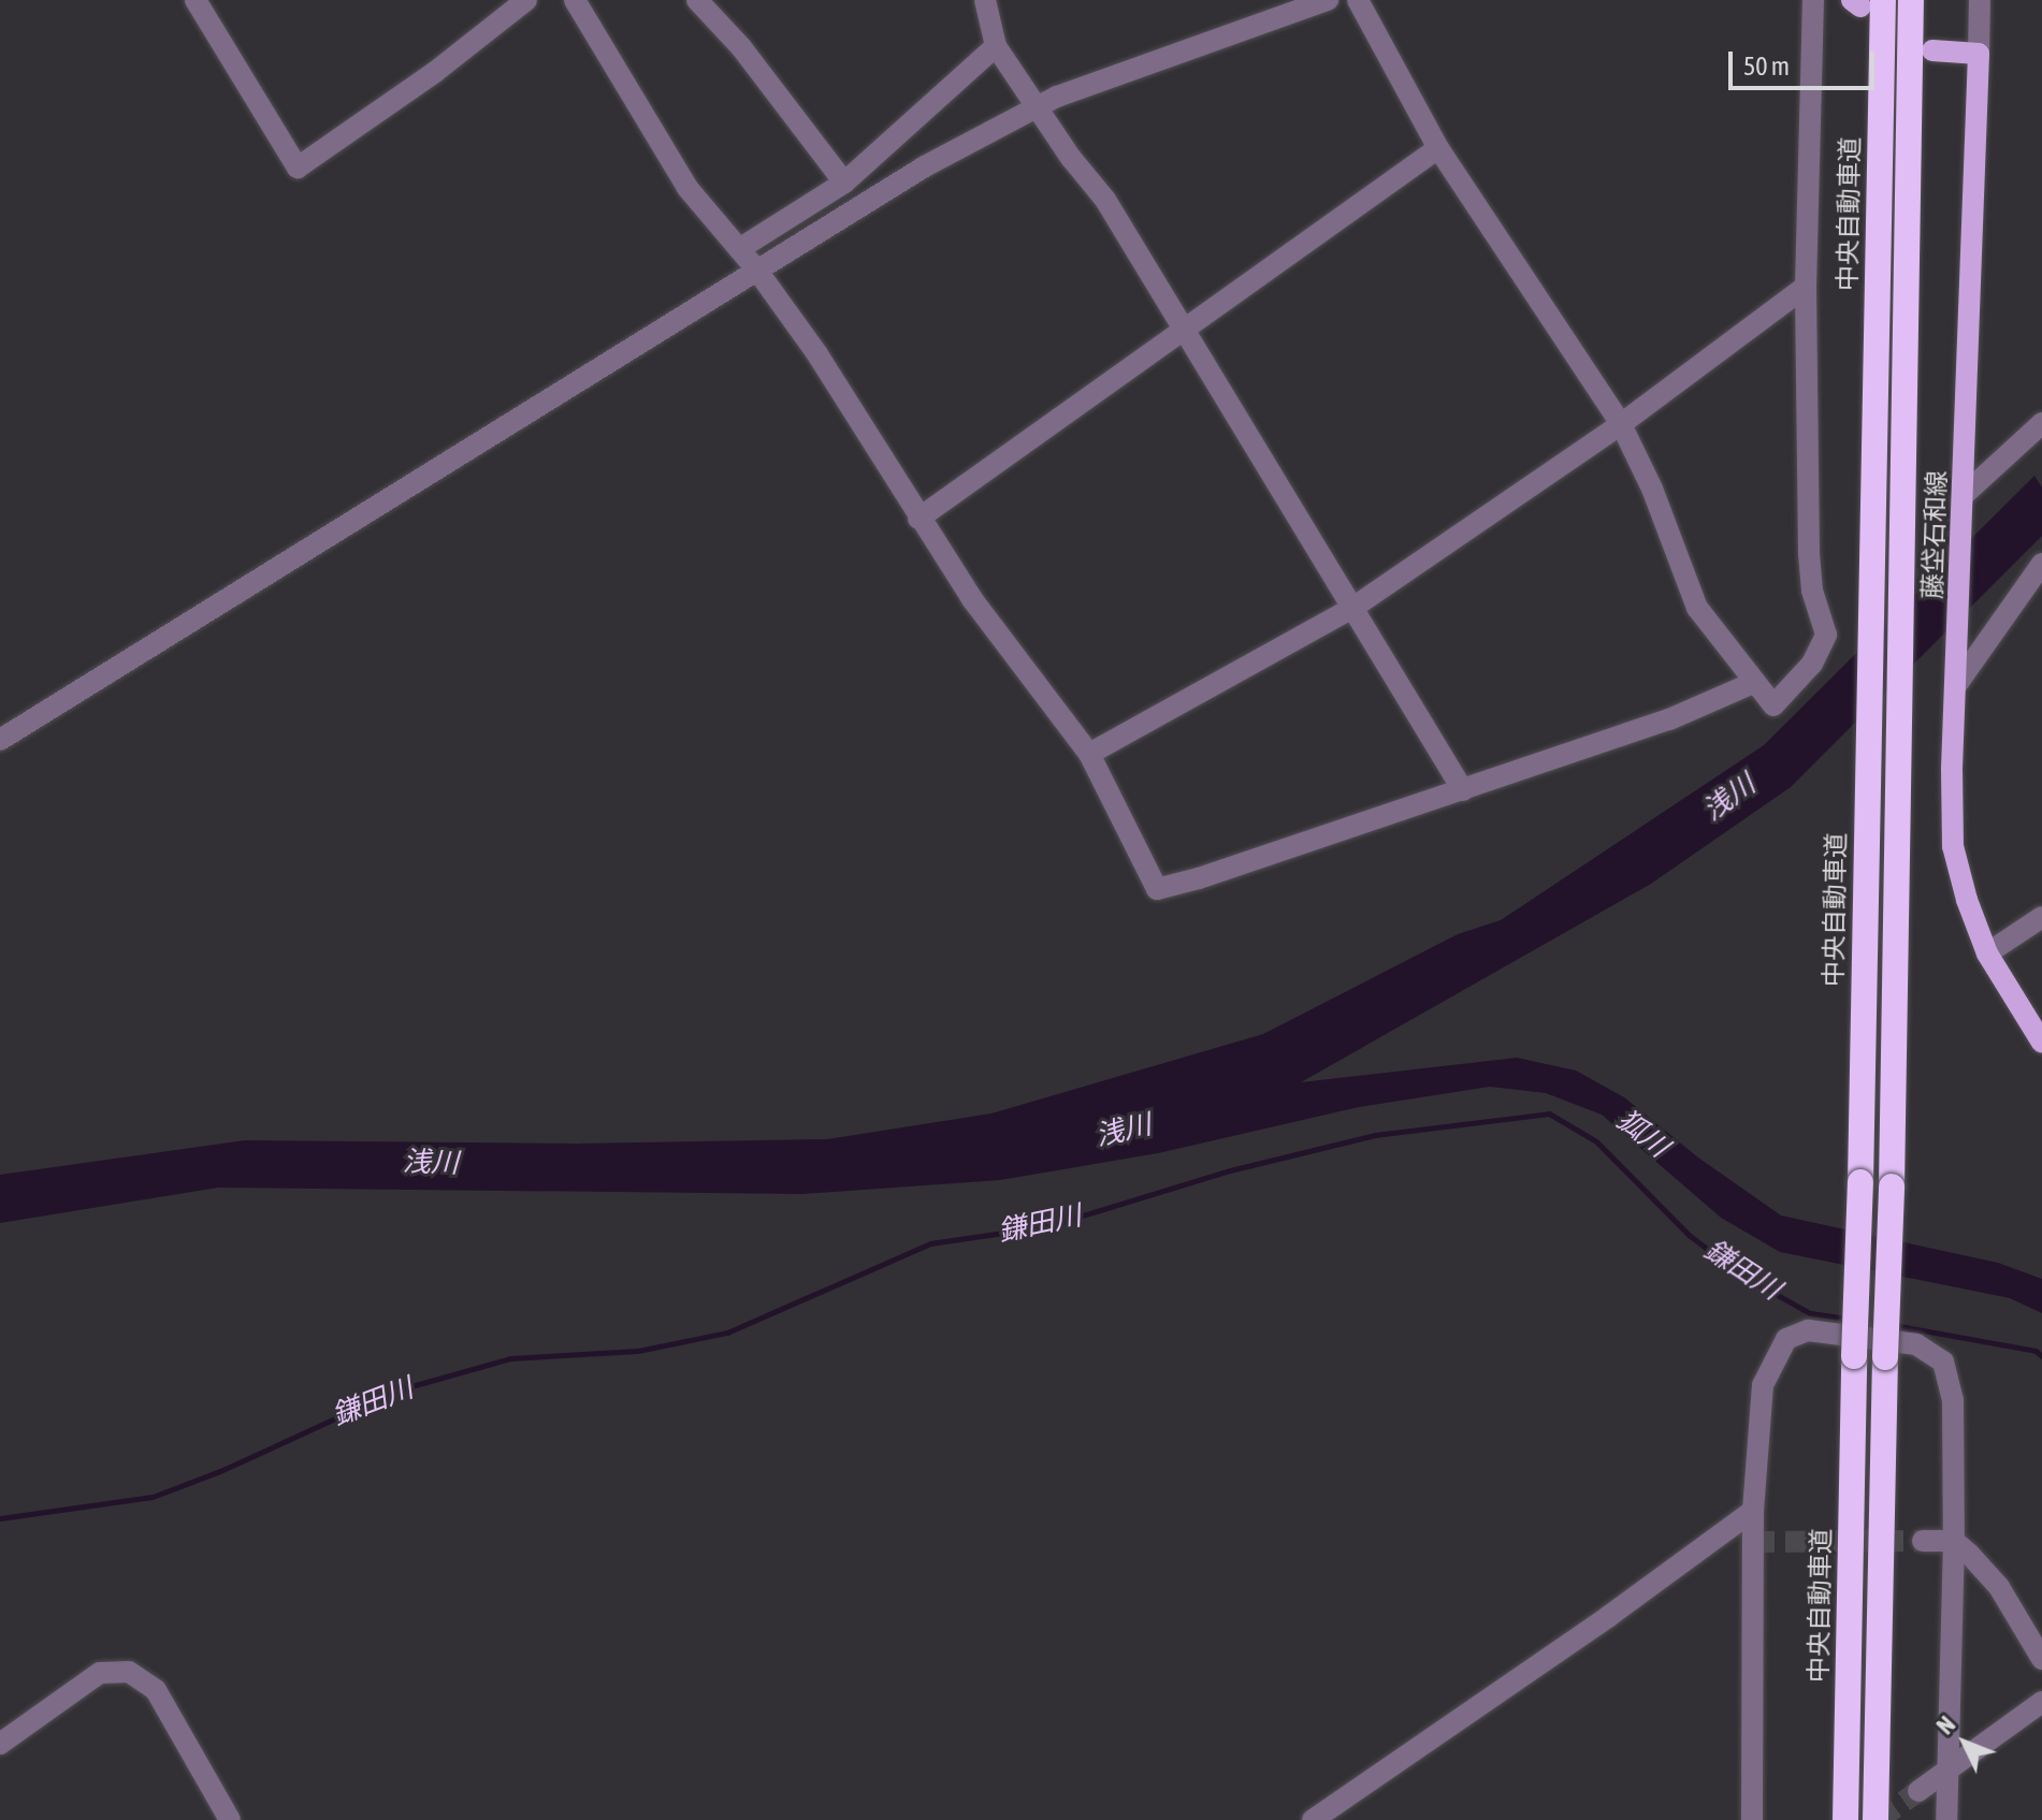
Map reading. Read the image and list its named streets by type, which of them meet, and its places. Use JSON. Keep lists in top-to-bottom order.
{
  "streets": {
    "highway": ["中央自動車道"],
    "main road": ["藤垈石和線"]
  },
  "water": ["浅川", "狐川", "鎌田川"],
  "scale_bar": "50 m",
  "north": "top left"
}
